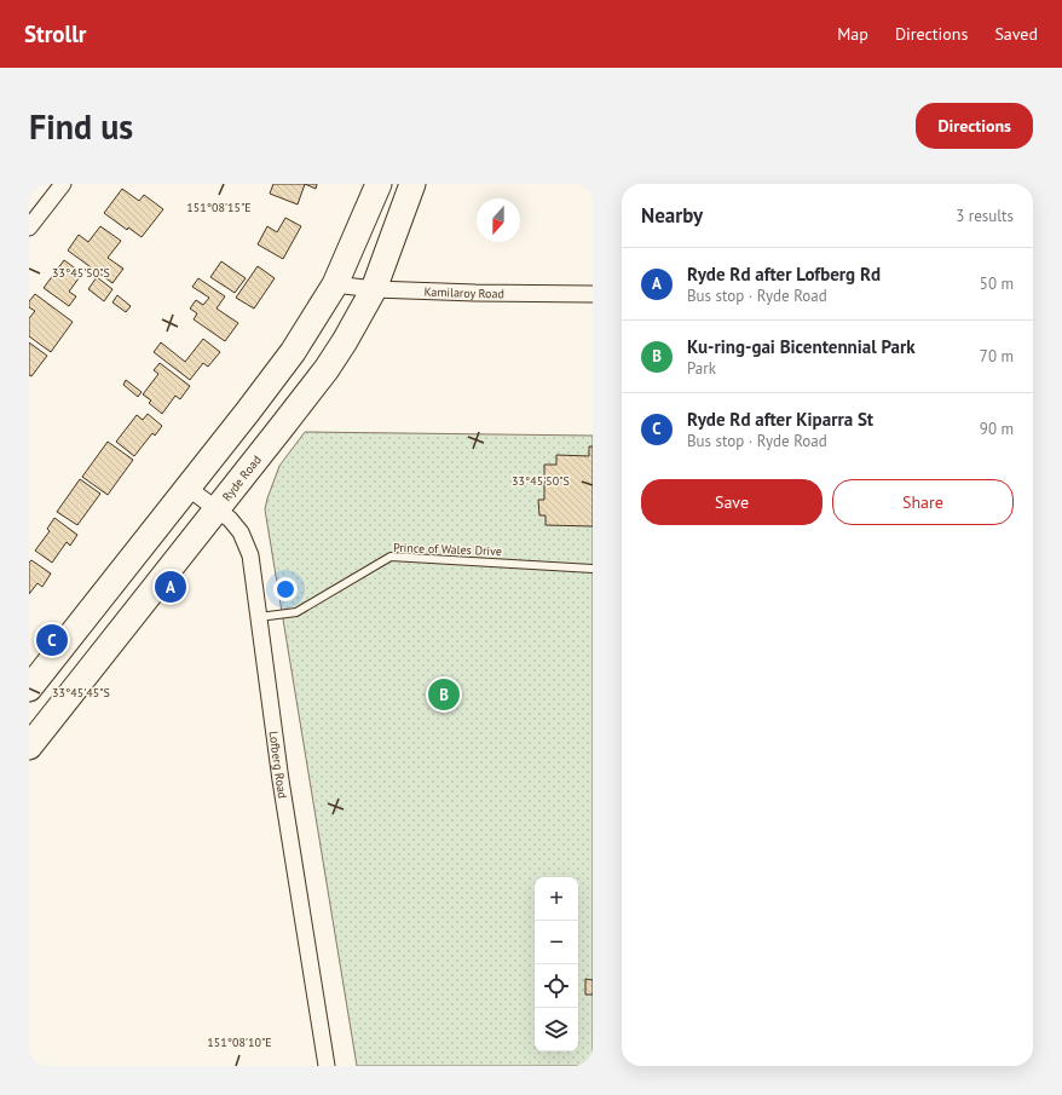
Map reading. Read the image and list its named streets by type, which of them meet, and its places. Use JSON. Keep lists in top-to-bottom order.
{
  "streets": {
    "highway": ["Ryde Road"],
    "street": ["Kamilaroy Road", "Lofberg Road"],
    "lane": ["Prince of Wales Drive"]
  },
  "crossings": [
    ["Kamilaroy Road", "Ryde Road"],
    ["Ryde Road", "Lofberg Road"],
    ["Prince of Wales Drive", "Lofberg Road"]
  ],
  "north": "bottom",
  "page": {
    "header": "Strollr",
    "nav": ["Map", "Directions", "Saved"],
    "buttons": [
      "Directions",
      ["Save", "Share"]
    ],
    "title": "Find us",
    "heading": ["Nearby", "3 results"],
    "list": [
      {
        "mark": "A",
        "name": "Ryde Rd after Lofberg Rd",
        "note": "Bus stop · Ryde Road",
        "value": "50 m"
      },
      {
        "mark": "B",
        "name": "Ku-ring-gai Bicentennial Park",
        "note": "Park",
        "value": "70 m"
      },
      {
        "mark": "C",
        "name": "Ryde Rd after Kiparra St",
        "note": "Bus stop · Ryde Road",
        "value": "90 m"
      }
    ],
    "pins": ["A", "C", "B"],
    "map_buttons": ["+", "−"]
  },
  "coordinates": [
    "151°08'15\"E",
    "33°45'50\"S",
    "33°45'45\"S",
    "151°08'10\"E"
  ]
}
